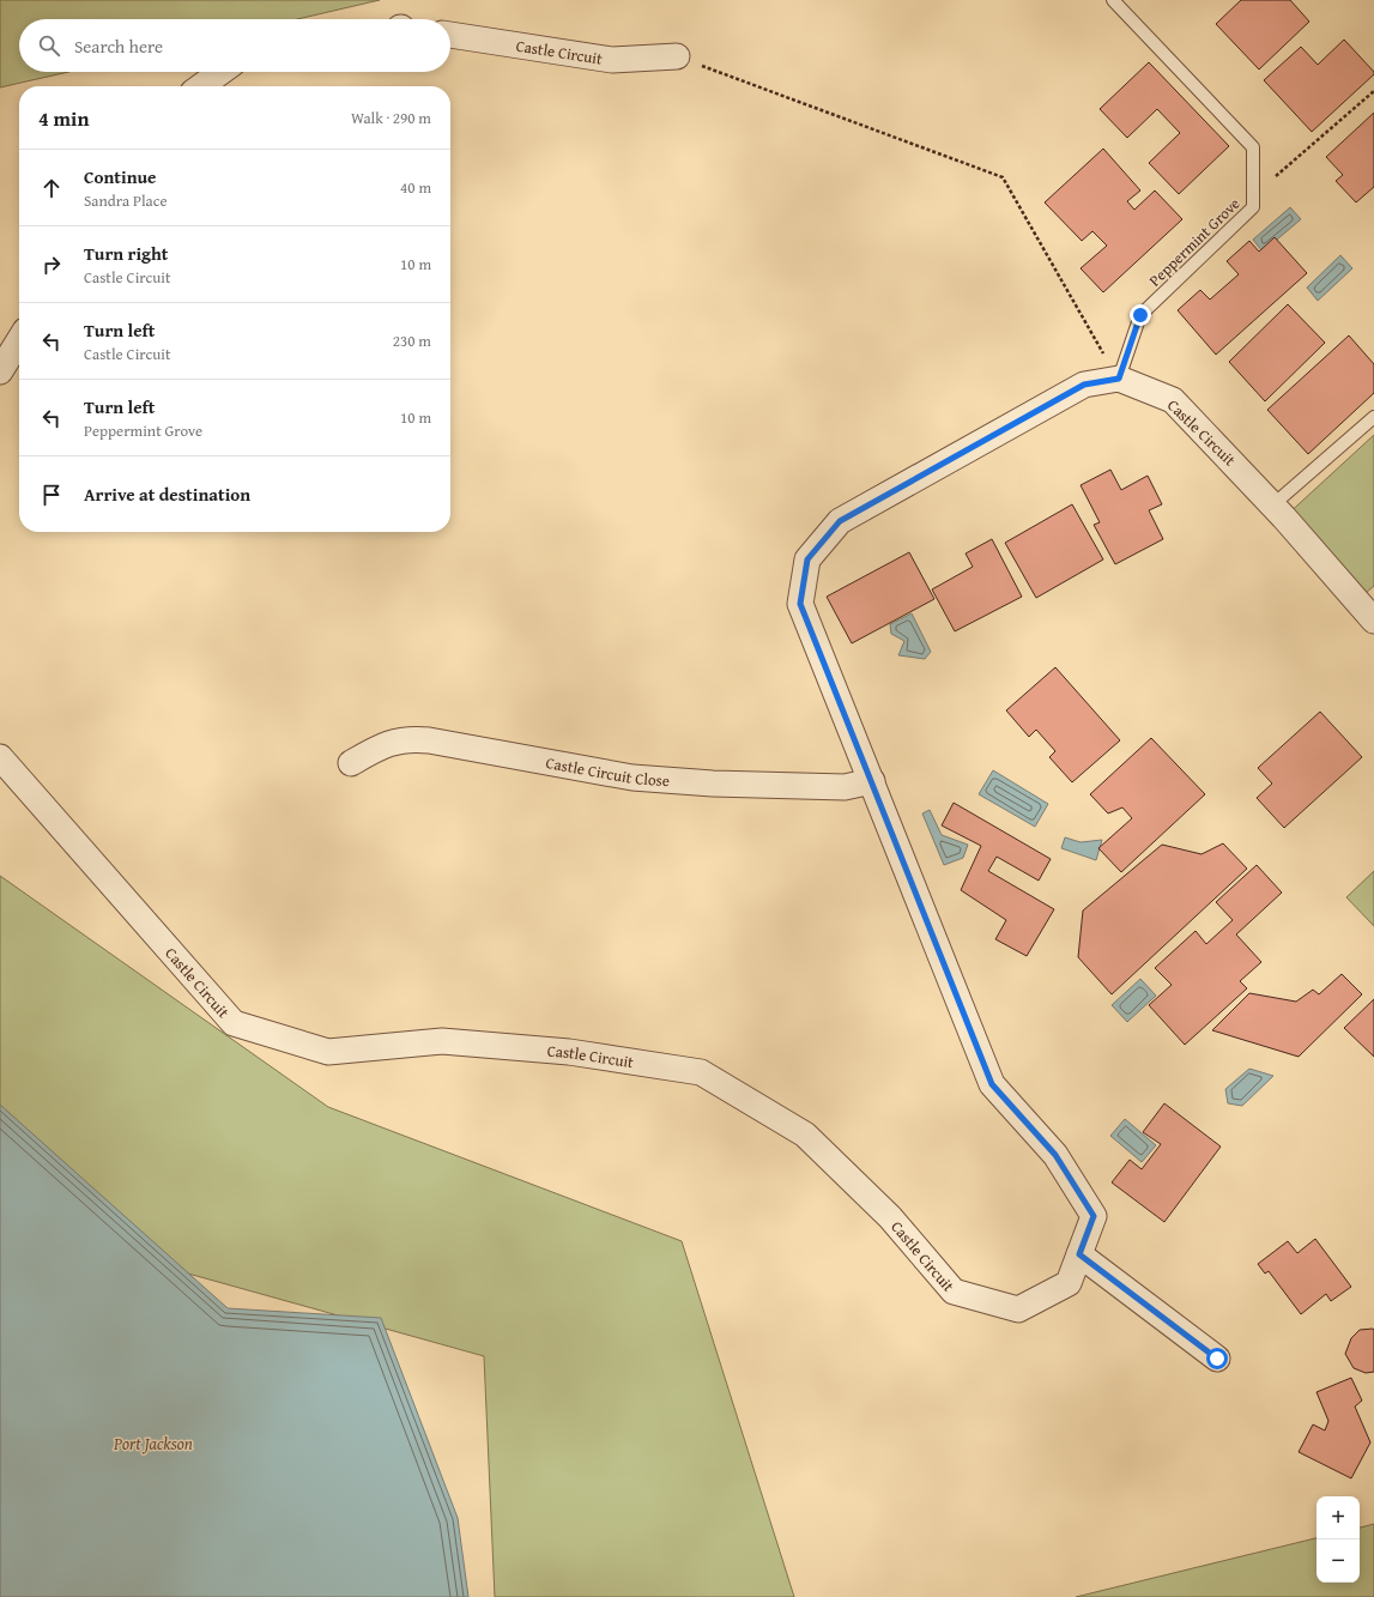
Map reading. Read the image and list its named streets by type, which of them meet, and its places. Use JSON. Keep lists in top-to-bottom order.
{
  "streets": {
    "street": ["Castle Circuit", "Castle Circuit Close"],
    "lane": ["Peppermint Grove"]
  },
  "crossings": [
    ["Castle Circuit", "Peppermint Grove"],
    ["Castle Circuit", "Castle Circuit Close"]
  ],
  "water": ["Port Jackson"],
  "page": {
    "search": "Search here",
    "heading": ["4 min", "Walk · 290 m"],
    "list": [
      ["Continue", "Sandra Place", "40 m"],
      ["Turn right", "Castle Circuit", "10 m"],
      ["Turn left", "Castle Circuit", "230 m"],
      ["Turn left", "Peppermint Grove", "10 m"],
      "Arrive at destination"
    ],
    "map_buttons": ["+", "−"]
  }
}
